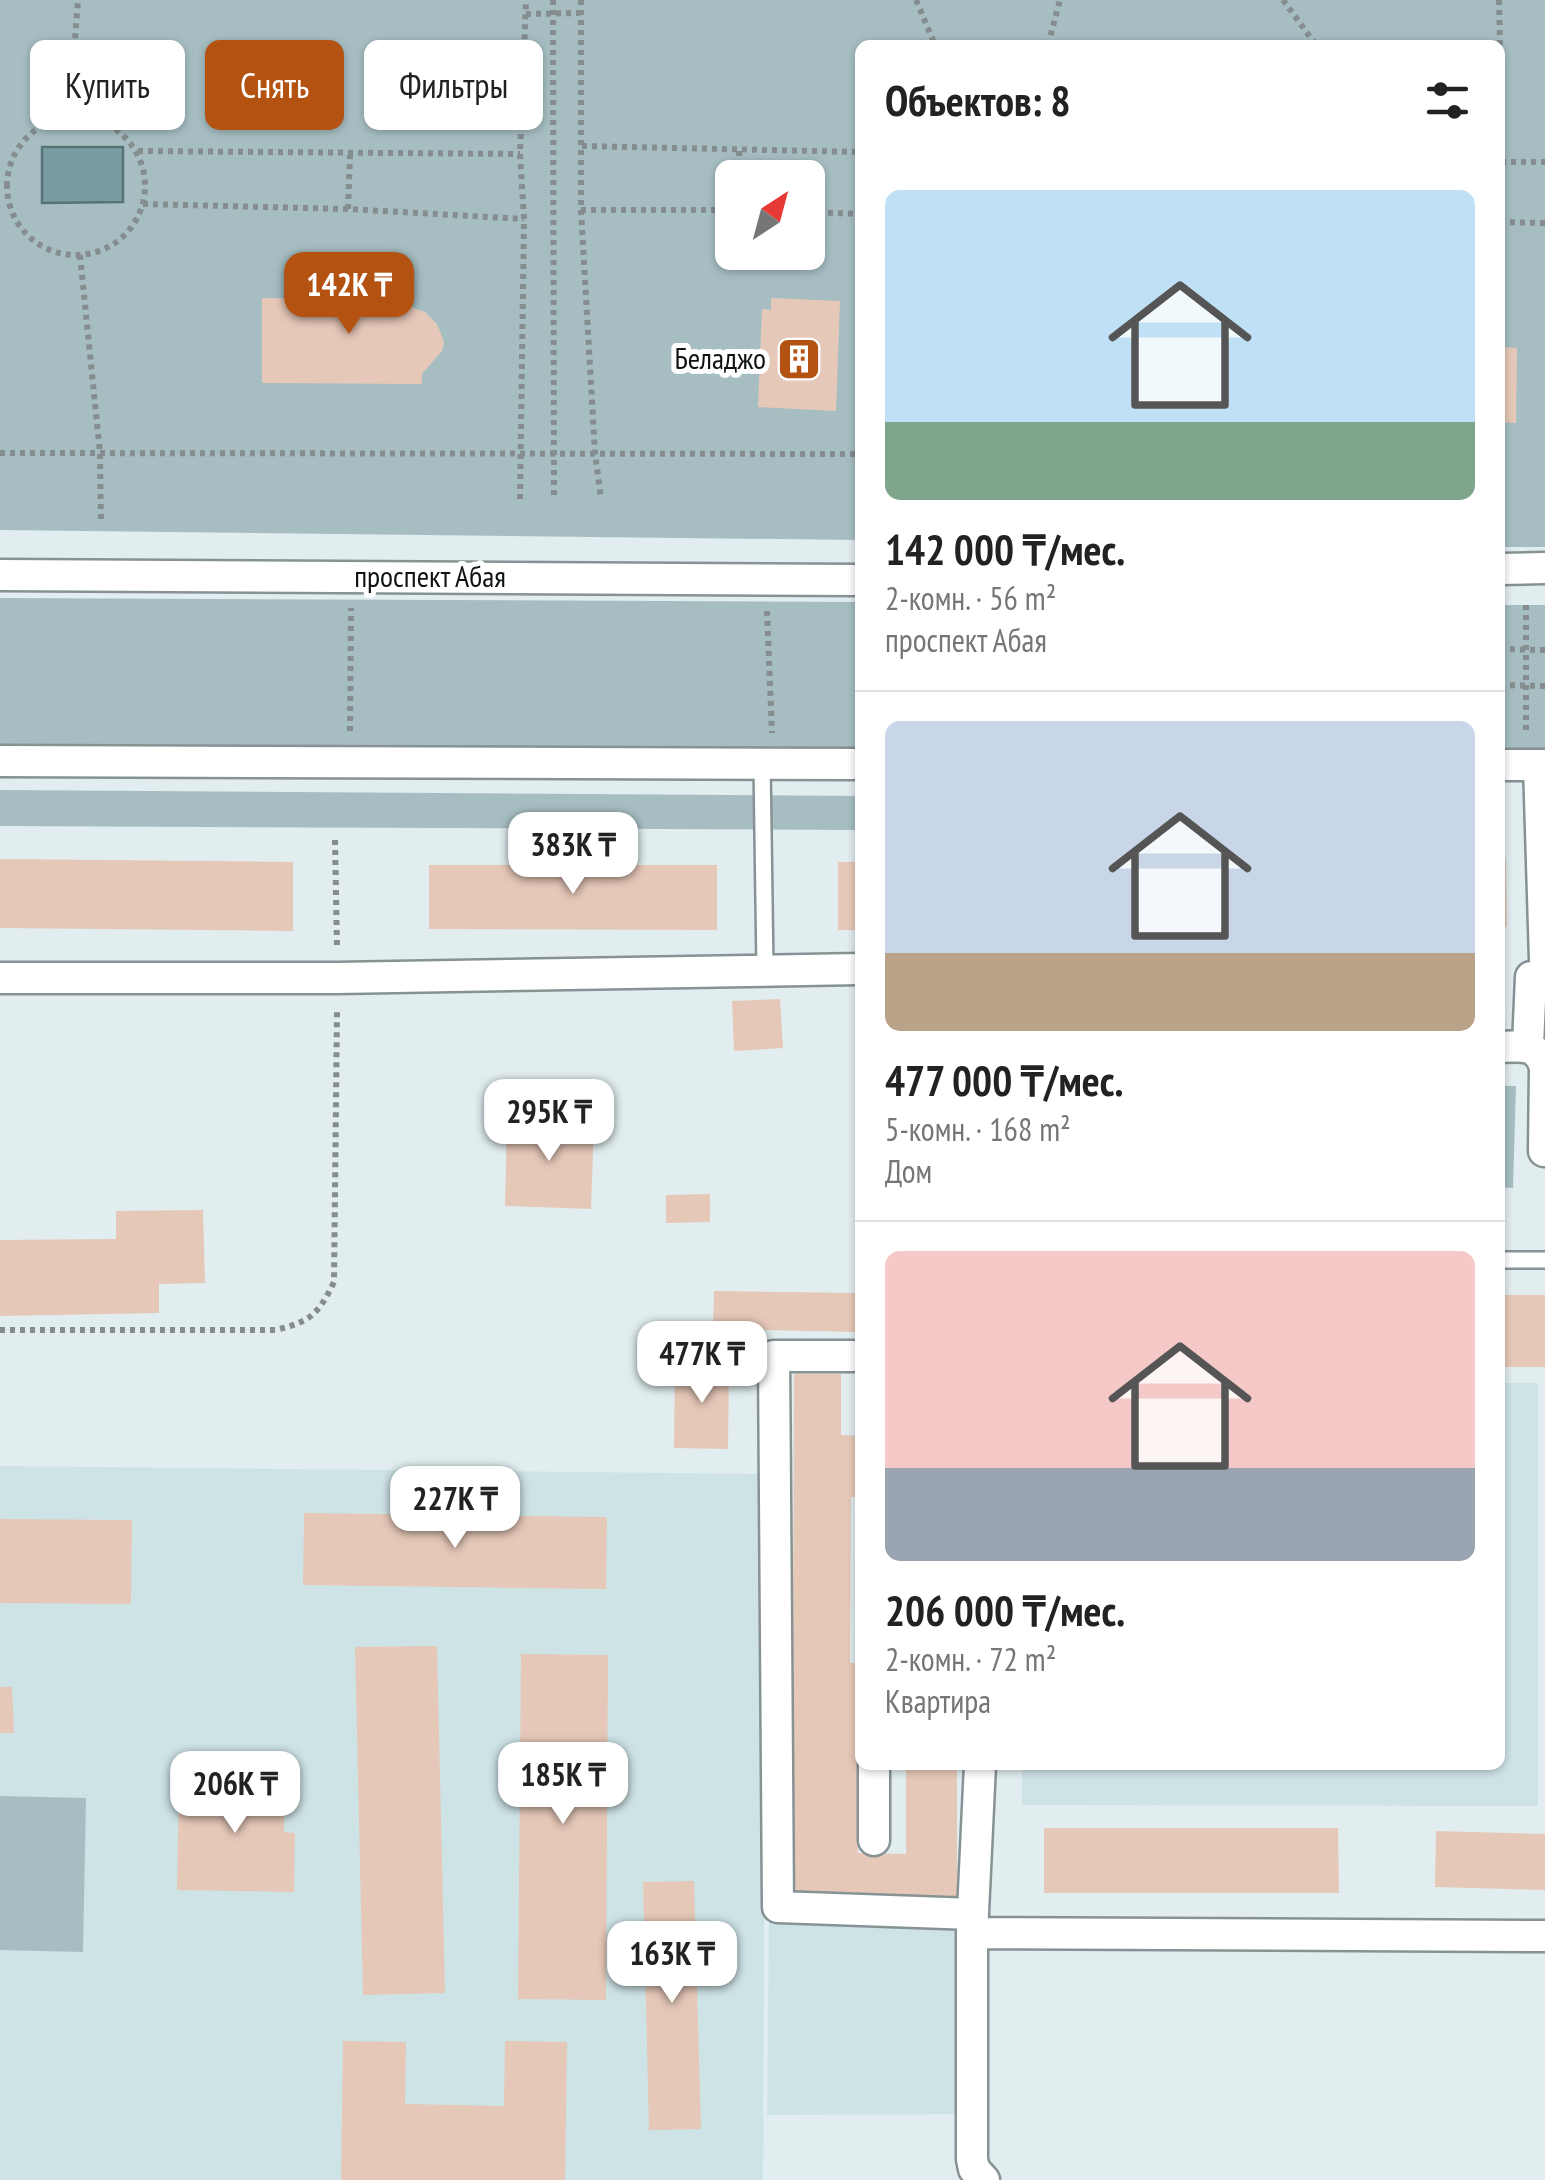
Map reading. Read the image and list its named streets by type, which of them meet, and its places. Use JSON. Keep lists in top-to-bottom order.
{
  "streets": {
    "street": ["проспект Абая"]
  },
  "places": {
    "building": ["Беладжо"]
  },
  "north": "top right",
  "page": {
    "chip": ["Купить", "Снять", "Фильтры"],
    "heading": "Объектов: 8",
    "list": [
      {
        "name": "142 000 ₸/мес.",
        "note": "2-комн. · 56 m² · проспект Абая"
      },
      {
        "name": "477 000 ₸/мес.",
        "note": "5-комн. · 168 m² · Дом"
      },
      {
        "name": "206 000 ₸/мес.",
        "note": "2-комн. · 72 m² · Квартира"
      }
    ],
    "price": [
      "142K ₸",
      "383K ₸",
      "295K ₸",
      "477K ₸",
      "227K ₸",
      "185K ₸",
      "206K ₸",
      "163K ₸"
    ]
  }
}
